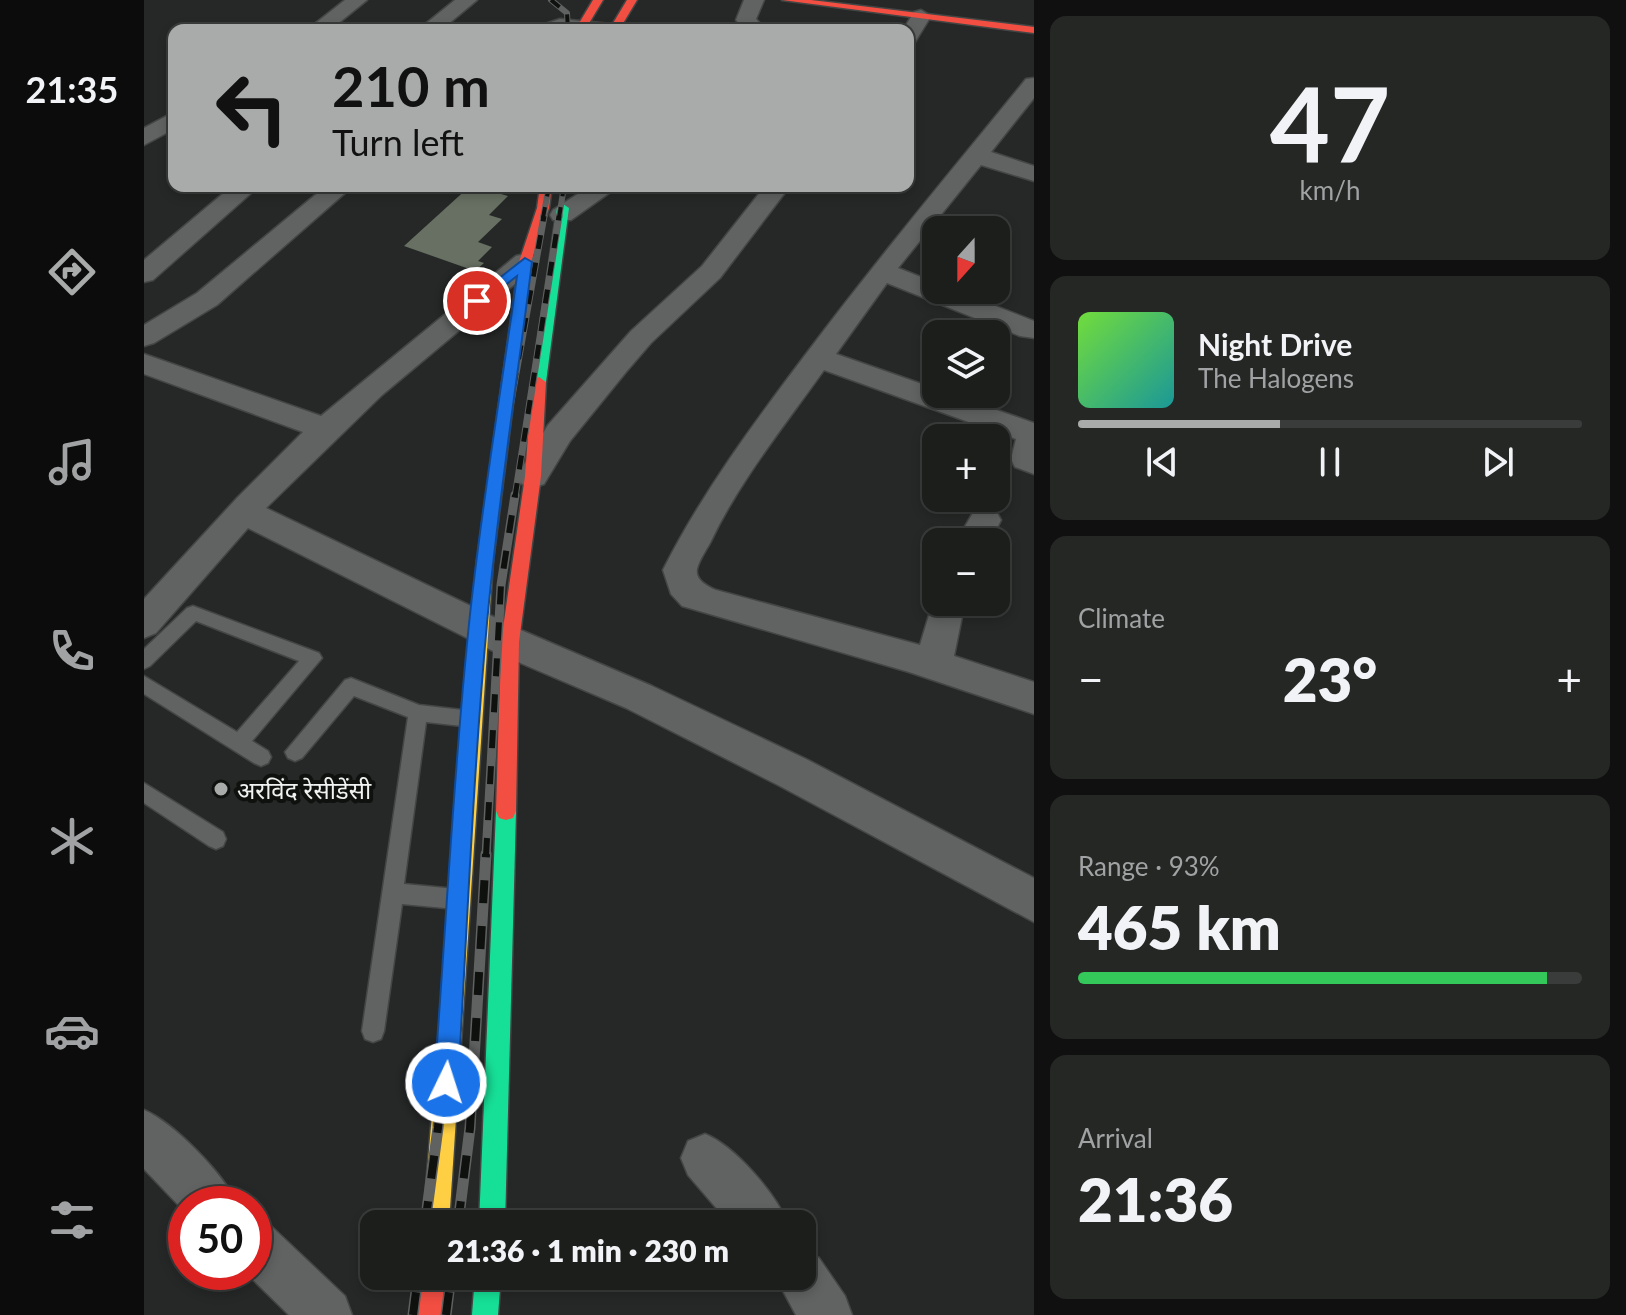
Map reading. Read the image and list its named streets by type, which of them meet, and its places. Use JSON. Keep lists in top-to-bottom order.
{
  "places": ["अरविंद रेसीडेंसी"],
  "north": "bottom",
  "page": {
    "tabs": "21:35",
    "tile": [
      ["47", "km/h"],
      "Climate",
      ["Range · 93%", "465 km"],
      ["Arrival", "21:36"]
    ],
    "turn": ["210 m", "Turn left"],
    "map_buttons": ["+", "−"],
    "song": ["Night Drive", "The Halogens"],
    "heat": ["−", "23°", "+"],
    "limit": "50",
    "trip": "21:36 · 1 min · 230 m"
  }
}
